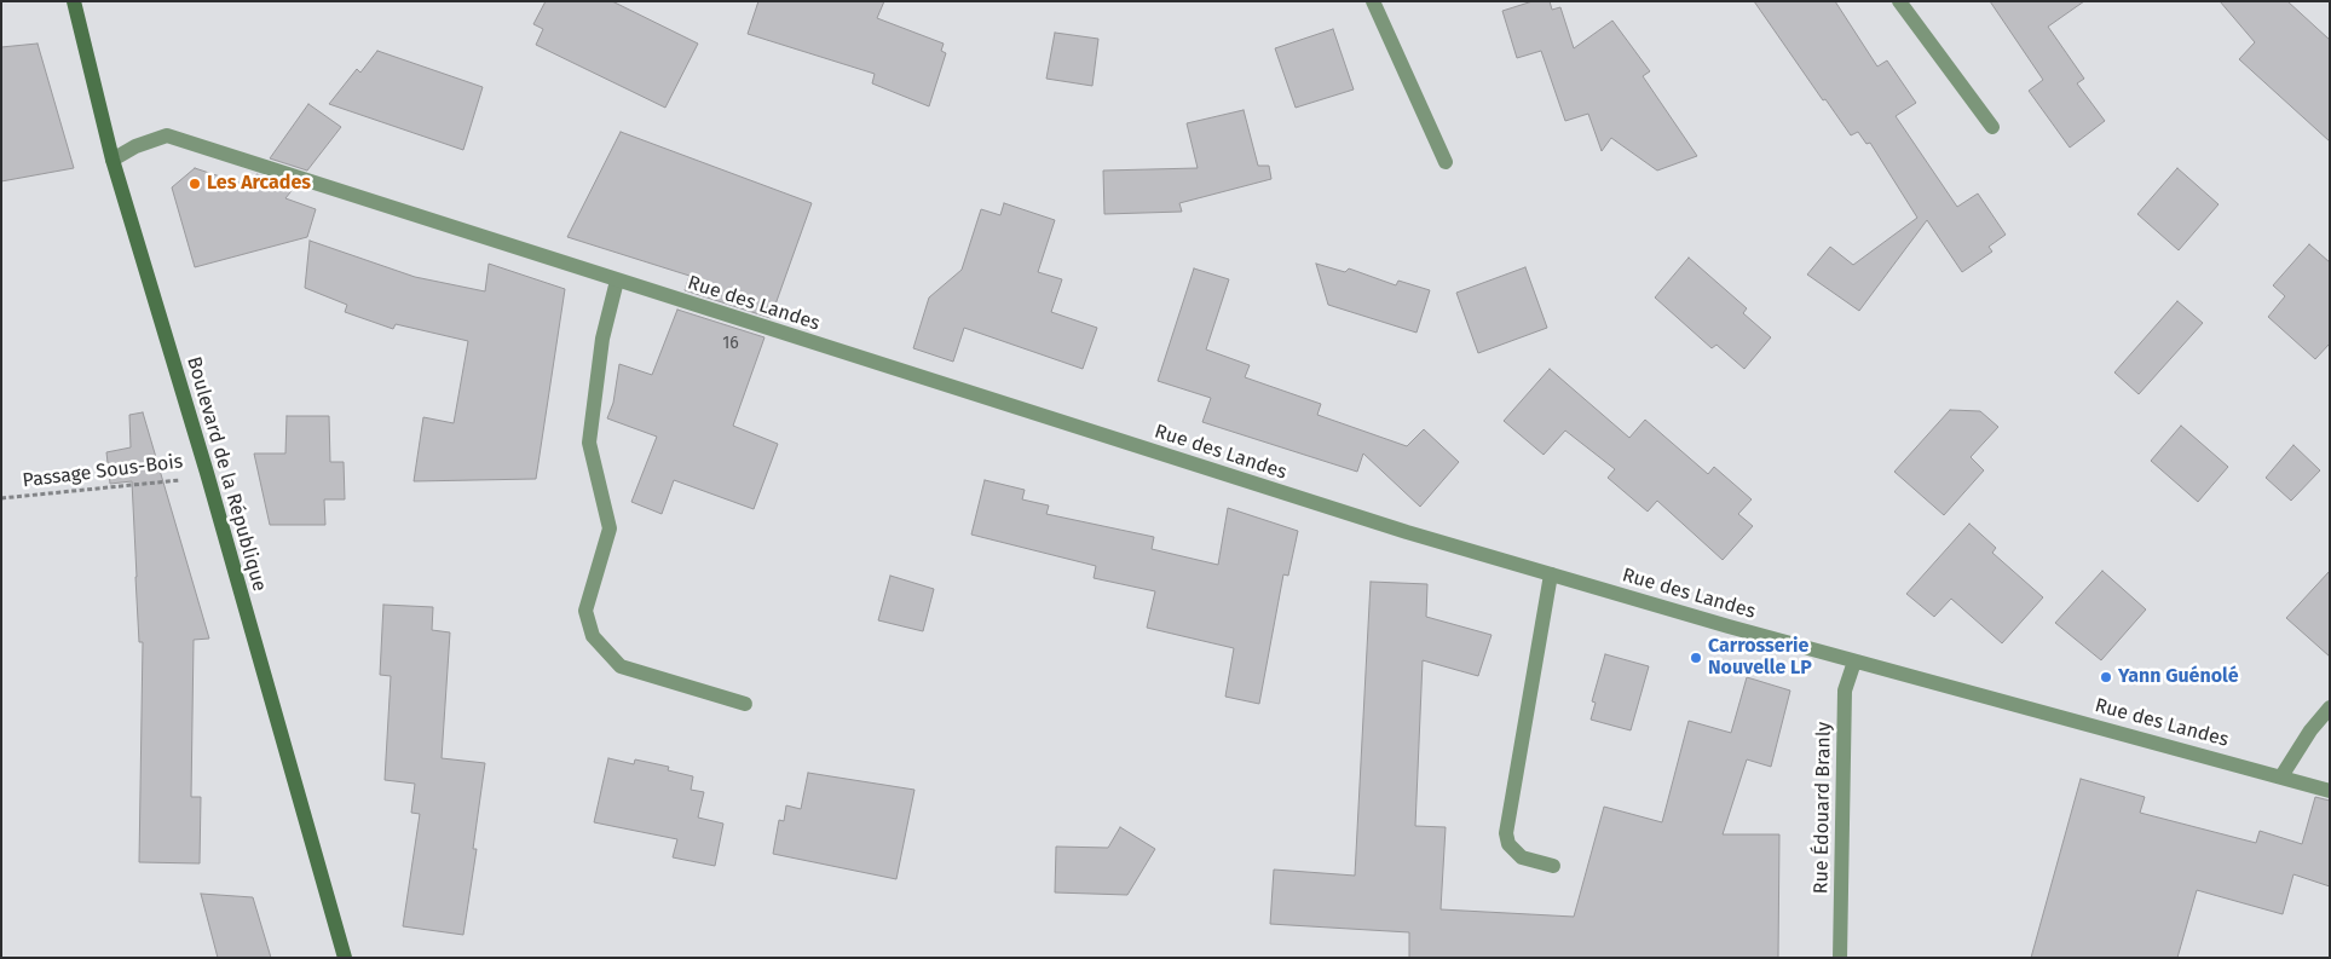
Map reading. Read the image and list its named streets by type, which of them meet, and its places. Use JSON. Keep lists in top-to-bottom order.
{
  "streets": {
    "street": ["Rue des Landes", "Boulevard de la République", "Rue Édouard Branly"],
    "path": ["Passage Sous-Bois"]
  },
  "crossings": [
    ["Rue des Landes", "Boulevard de la République"],
    ["Rue des Landes", "Rue Édouard Branly"],
    ["Passage Sous-Bois", "Boulevard de la République"]
  ],
  "places": ["Les Arcades", "Carrosserie Nouvelle LP", "Yann Guénolé"],
  "house_numbers": ["16"]
}
